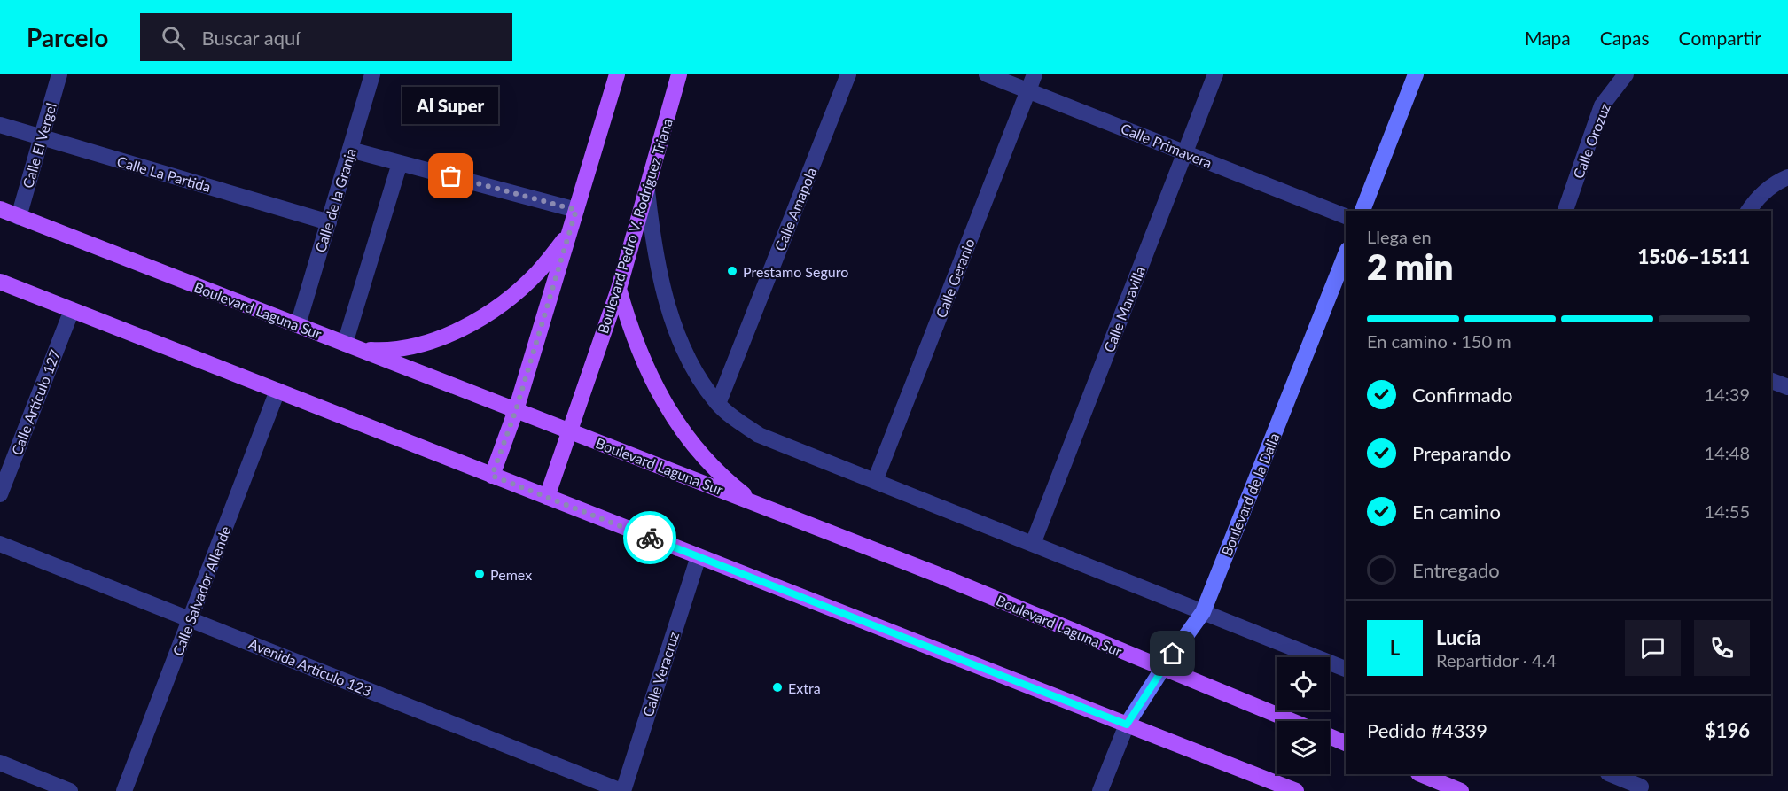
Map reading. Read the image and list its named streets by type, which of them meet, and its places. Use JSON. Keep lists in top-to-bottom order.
{
  "streets": {
    "main road": ["Boulevard Pedro V. Rodríguez Triana", "Boulevard Laguna Sur"],
    "street": [
      "Calle Orozuz",
      "Calle El Vergel",
      "Calle Primavera",
      "Calle La Partida",
      "Calle de la Granja",
      "Calle Amapola",
      "Calle Geranio",
      "Calle Maravilla",
      "Calle Artículo 127",
      "Boulevard de la Dalia",
      "Calle Salvador Allende",
      "Avenida Artículo 123",
      "Calle Veracruz"
    ]
  },
  "crossings": [
    ["Calle El Vergel", "Calle La Partida"],
    ["Calle El Vergel", "Boulevard Laguna Sur"],
    ["Calle Primavera", "Calle Geranio"],
    ["Calle Primavera", "Calle Maravilla"],
    ["Calle La Partida", "Calle de la Granja"],
    ["Calle de la Granja", "Boulevard Laguna Sur"],
    ["Boulevard Pedro V. Rodríguez Triana", "Boulevard Laguna Sur"],
    ["Boulevard Laguna Sur", "Boulevard de la Dalia"],
    ["Calle Salvador Allende", "Avenida Artículo 123"],
    ["Avenida Artículo 123", "Calle Veracruz"]
  ],
  "places": [
    "Al Super",
    "Prestamo Seguro",
    "Pemex",
    "Extra"
  ],
  "page": {
    "header": "Parcelo",
    "search": "Buscar aquí",
    "nav": ["Mapa", "Capas", "Compartir"],
    "bubble": "Al Super",
    "heading": ["2 min", "Llega en", "15:06–15:11"],
    "panel": [
      "Lucía",
      "Repartidor · 4.4",
      "Pedido #4339",
      "$196"
    ],
    "bar": "En camino · 150 m",
    "list": [
      ["Confirmado", "14:39"],
      ["Preparando", "14:48"],
      ["En camino", "14:55"],
      "Entregado"
    ],
    "round": "L"
  }
}
